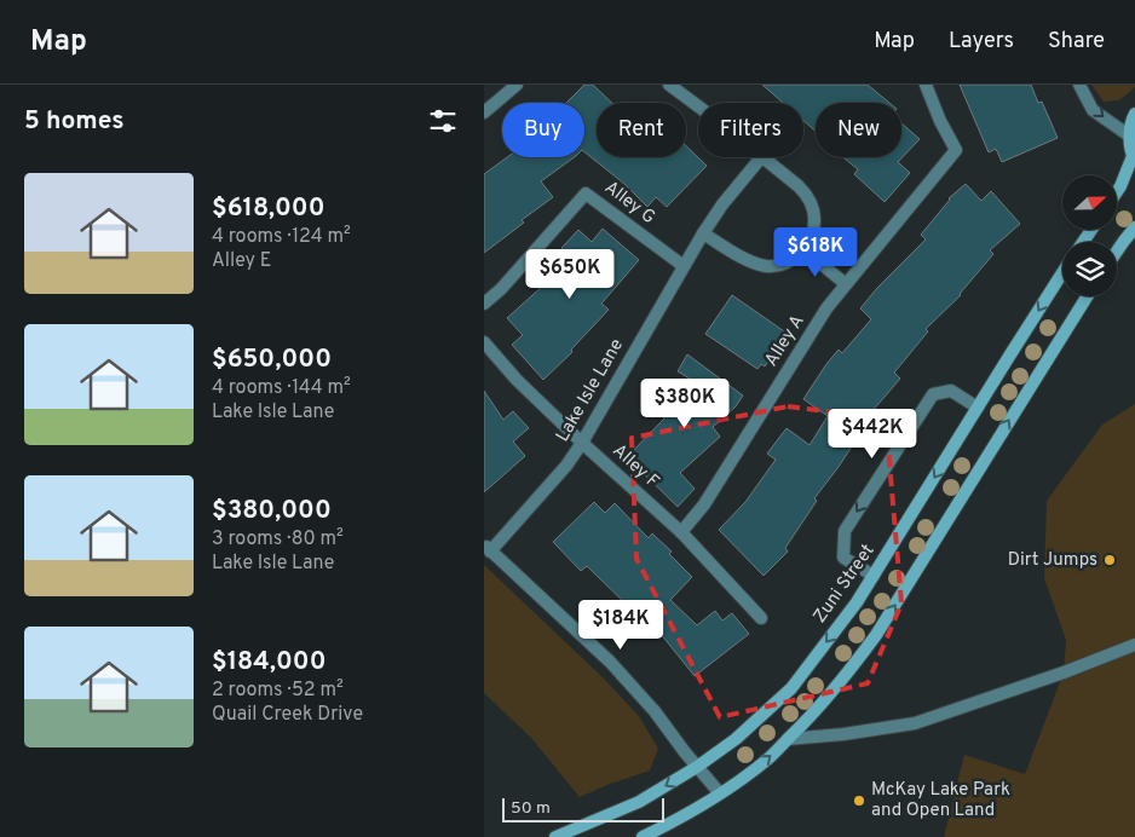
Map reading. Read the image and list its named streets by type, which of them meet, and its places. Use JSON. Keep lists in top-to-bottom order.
{
  "streets": {
    "main road": ["Zuni Street"],
    "street": [
      "Alley G",
      "Alley A",
      "Lake Isle Lane",
      "Alley F"
    ]
  },
  "crossings": [
    ["Alley G", "Lake Isle Lane"],
    ["Alley A", "Alley F"],
    ["Lake Isle Lane", "Alley F"]
  ],
  "places": ["Dirt Jumps", "McKay Lake Park and Open Land"],
  "scale_bar": "50 m",
  "north": "right",
  "page": {
    "header": "Map",
    "nav": ["Map", "Layers", "Share"],
    "heading": "5 homes",
    "chip": [
      "Buy",
      "Rent",
      "Filters",
      "New"
    ],
    "list": [
      {
        "name": "$618,000",
        "note": "4 rooms · 124 m² · Alley E"
      },
      {
        "name": "$650,000",
        "note": "4 rooms · 144 m² · Lake Isle Lane"
      },
      {
        "name": "$380,000",
        "note": "3 rooms · 80 m² · Lake Isle Lane"
      },
      {
        "name": "$184,000",
        "note": "2 rooms · 52 m² · Quail Creek Drive"
      }
    ],
    "price": [
      "$618K",
      "$650K",
      "$380K",
      "$442K",
      "$184K"
    ],
    "scale": "50 m"
  }
}
